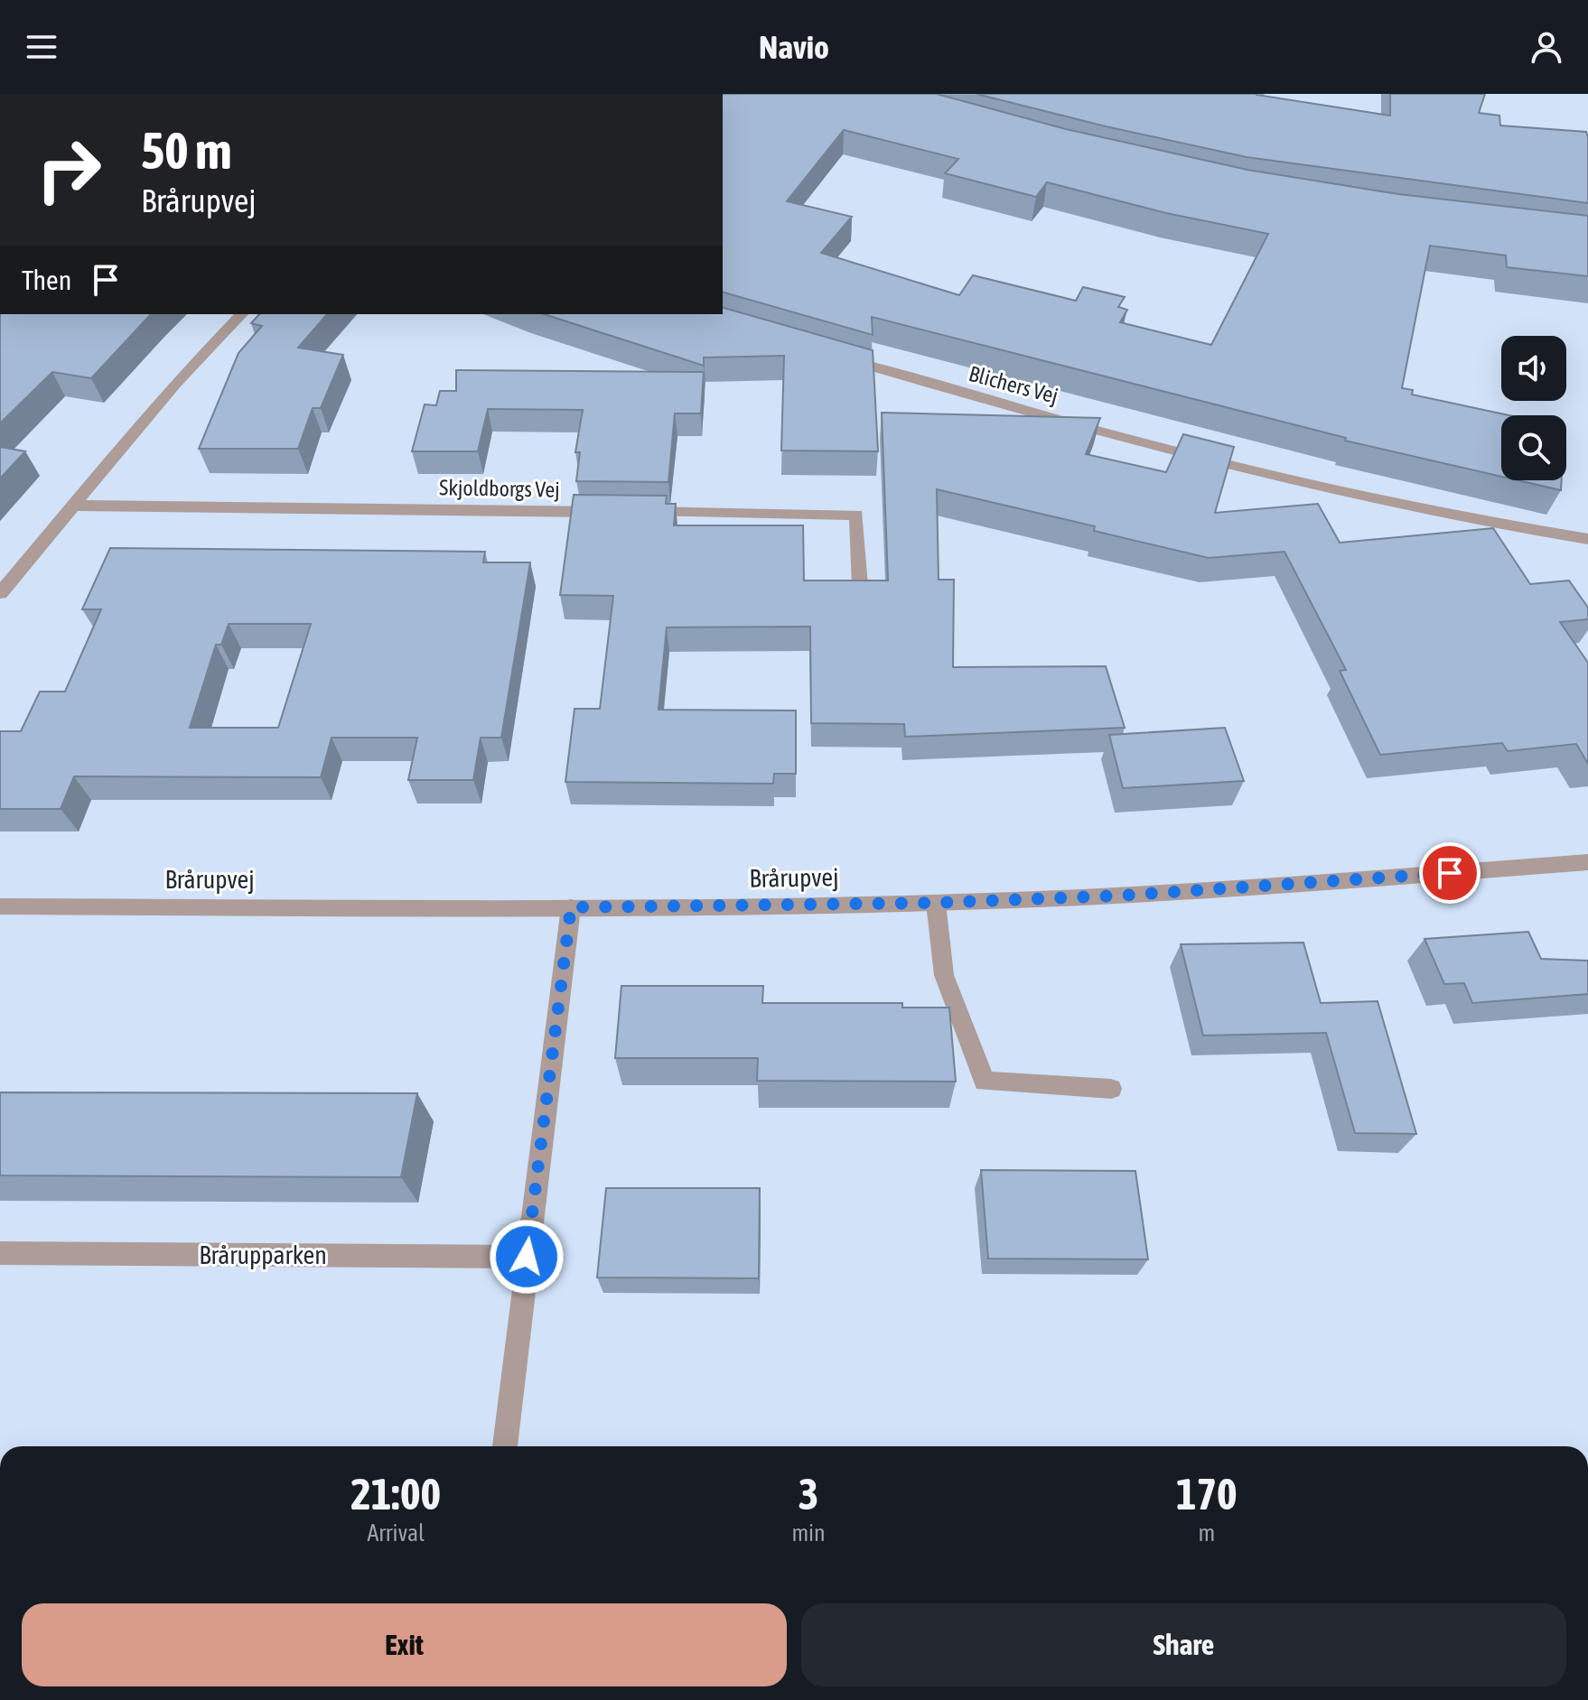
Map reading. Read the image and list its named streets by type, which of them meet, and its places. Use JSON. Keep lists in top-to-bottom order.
{
  "streets": {
    "street": [
      "Blichers Vej",
      "Skjoldborgs Vej",
      "Brårupvej",
      "Brårupparken"
    ]
  },
  "page": {
    "header": "Navio",
    "turn": ["50 m", "Brårupvej"],
    "then": "Then",
    "eta": [
      "21:00",
      "Arrival",
      "3",
      "min",
      "170",
      "m"
    ],
    "buttons": ["Exit", "Share"]
  }
}
